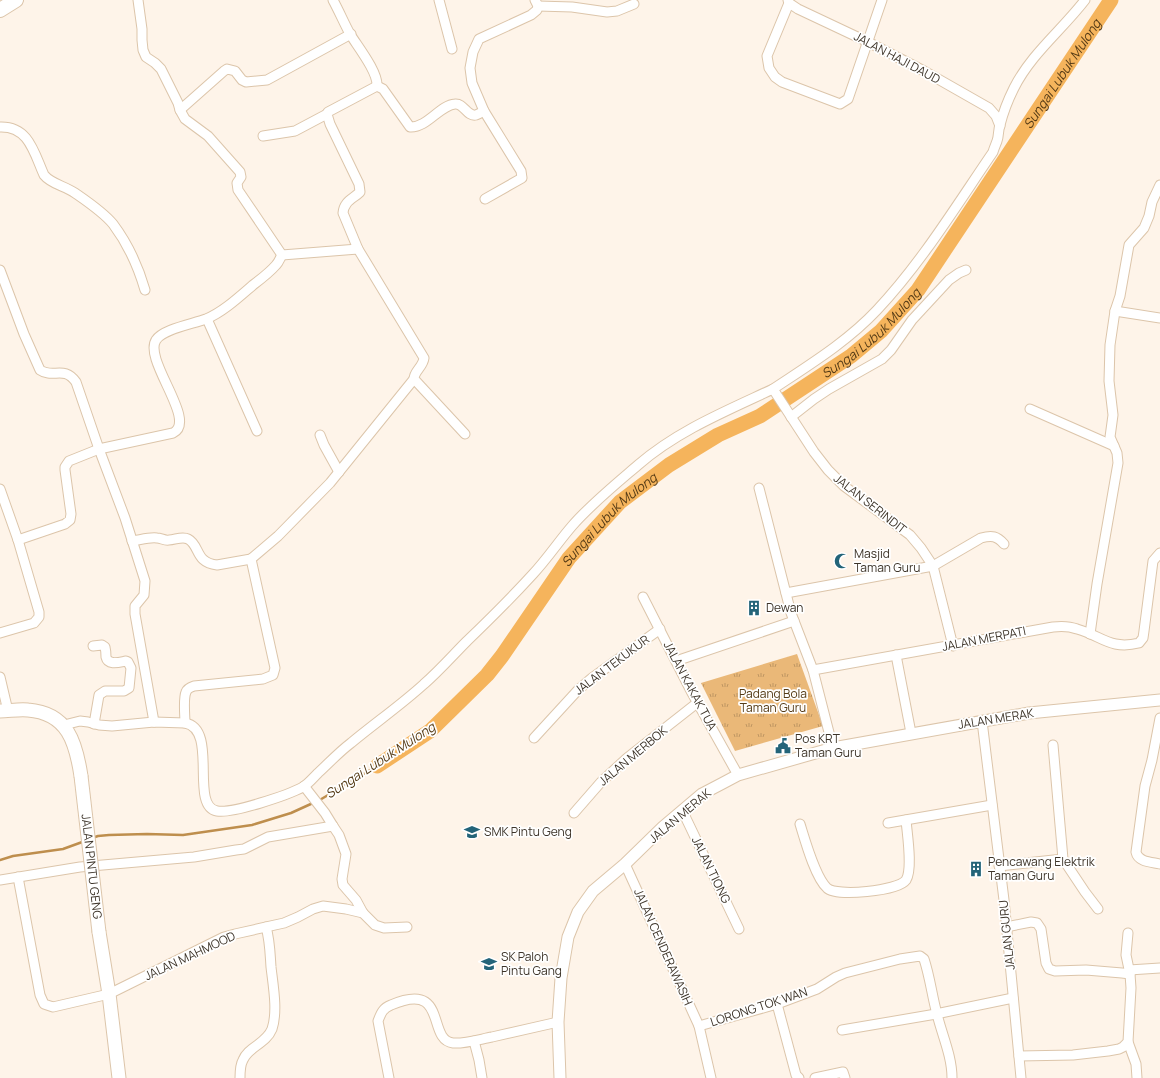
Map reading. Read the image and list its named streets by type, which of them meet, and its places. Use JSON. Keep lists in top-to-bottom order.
{
  "streets": {
    "main road": ["JALAN PINTU GENG"],
    "street": [
      "JALAN HAJI DAUD",
      "JALAN SERINDIT",
      "JALAN MERPATI",
      "JALAN TEKUKUR",
      "JALAN KAKAK TUA",
      "JALAN MERAK",
      "JALAN MERBOK",
      "JALAN TIONG",
      "JALAN GURU",
      "JALAN CENDERAWASIH",
      "JALAN MAHMOOD",
      "LORONG TOK WAN"
    ]
  },
  "crossings": [
    ["JALAN SERINDIT", "JALAN MERPATI"],
    ["JALAN TEKUKUR", "JALAN KAKAK TUA"],
    ["JALAN KAKAK TUA", "JALAN MERAK"],
    ["JALAN KAKAK TUA", "JALAN MERBOK"],
    ["JALAN MERAK", "JALAN TIONG"],
    ["JALAN MERAK", "JALAN GURU"],
    ["JALAN MERAK", "JALAN CENDERAWASIH"],
    ["JALAN PINTU GENG", "JALAN MAHMOOD"],
    ["JALAN CENDERAWASIH", "LORONG TOK WAN"]
  ],
  "water": ["Sungai Lubuk Mulong"],
  "parks": ["Padang Bola Taman Guru"],
  "places": {
    "mosque": ["Masjid Taman Guru"],
    "building": ["Dewan", "Pencawang Elektrik Taman Guru"],
    "public building": ["Pos KRT Taman Guru"],
    "school or university": ["SMK Pintu Geng", "SK Paloh Pintu Gang"]
  }
}
